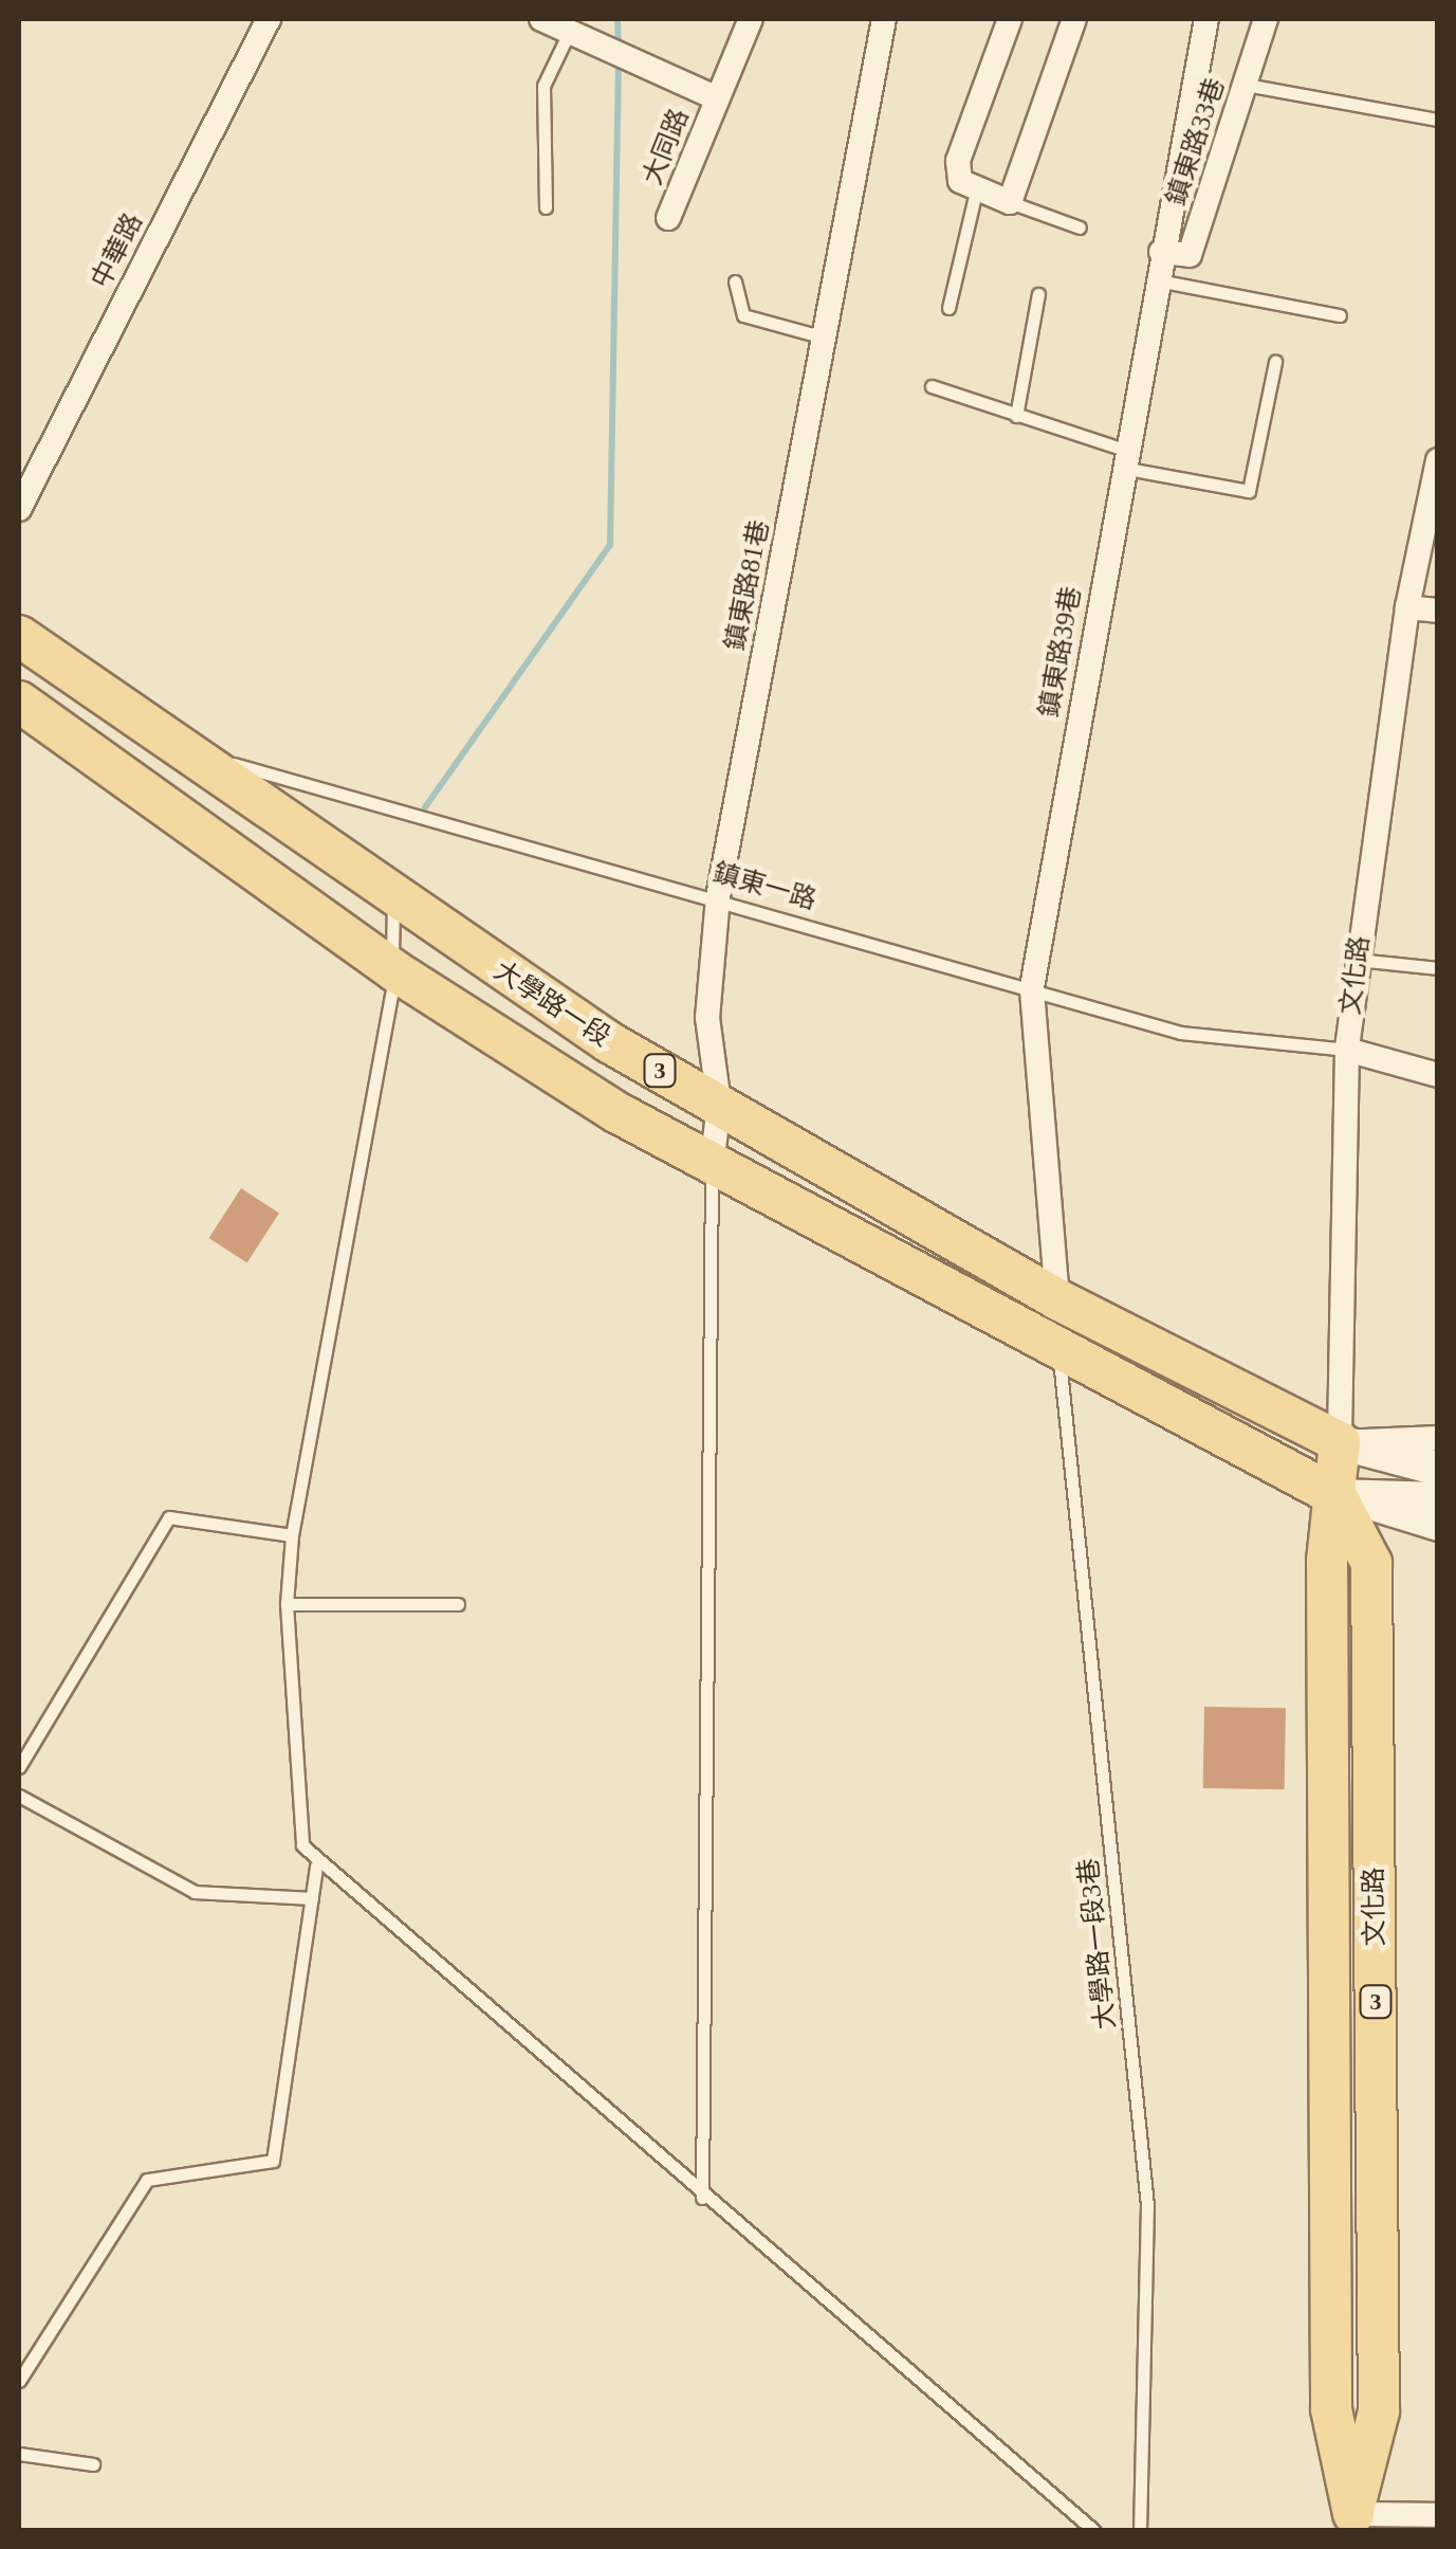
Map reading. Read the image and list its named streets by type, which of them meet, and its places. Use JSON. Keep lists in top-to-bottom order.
{
  "streets": {
    "main road": ["文化路", "大學路一段", "3"],
    "street": [
      "鎮東路33巷",
      "大同路",
      "中華路",
      "鎮東路81巷",
      "鎮東路39巷"
    ],
    "lane": ["鎮東一路", "大學路一段3巷"]
  },
  "crossings": [
    ["鎮東路33巷", "鎮東路39巷"],
    ["鎮東路81巷", "鎮東一路"],
    ["鎮東路81巷", "大學路一段"],
    ["鎮東路81巷", "3"],
    ["鎮東路39巷", "鎮東一路"],
    ["鎮東路39巷", "大學路一段"],
    ["鎮東一路", "文化路"],
    ["鎮東一路", "大學路一段"],
    ["文化路", "大學路一段"],
    ["文化路", "3"],
    ["3", "大學路一段3巷"]
  ]
}
